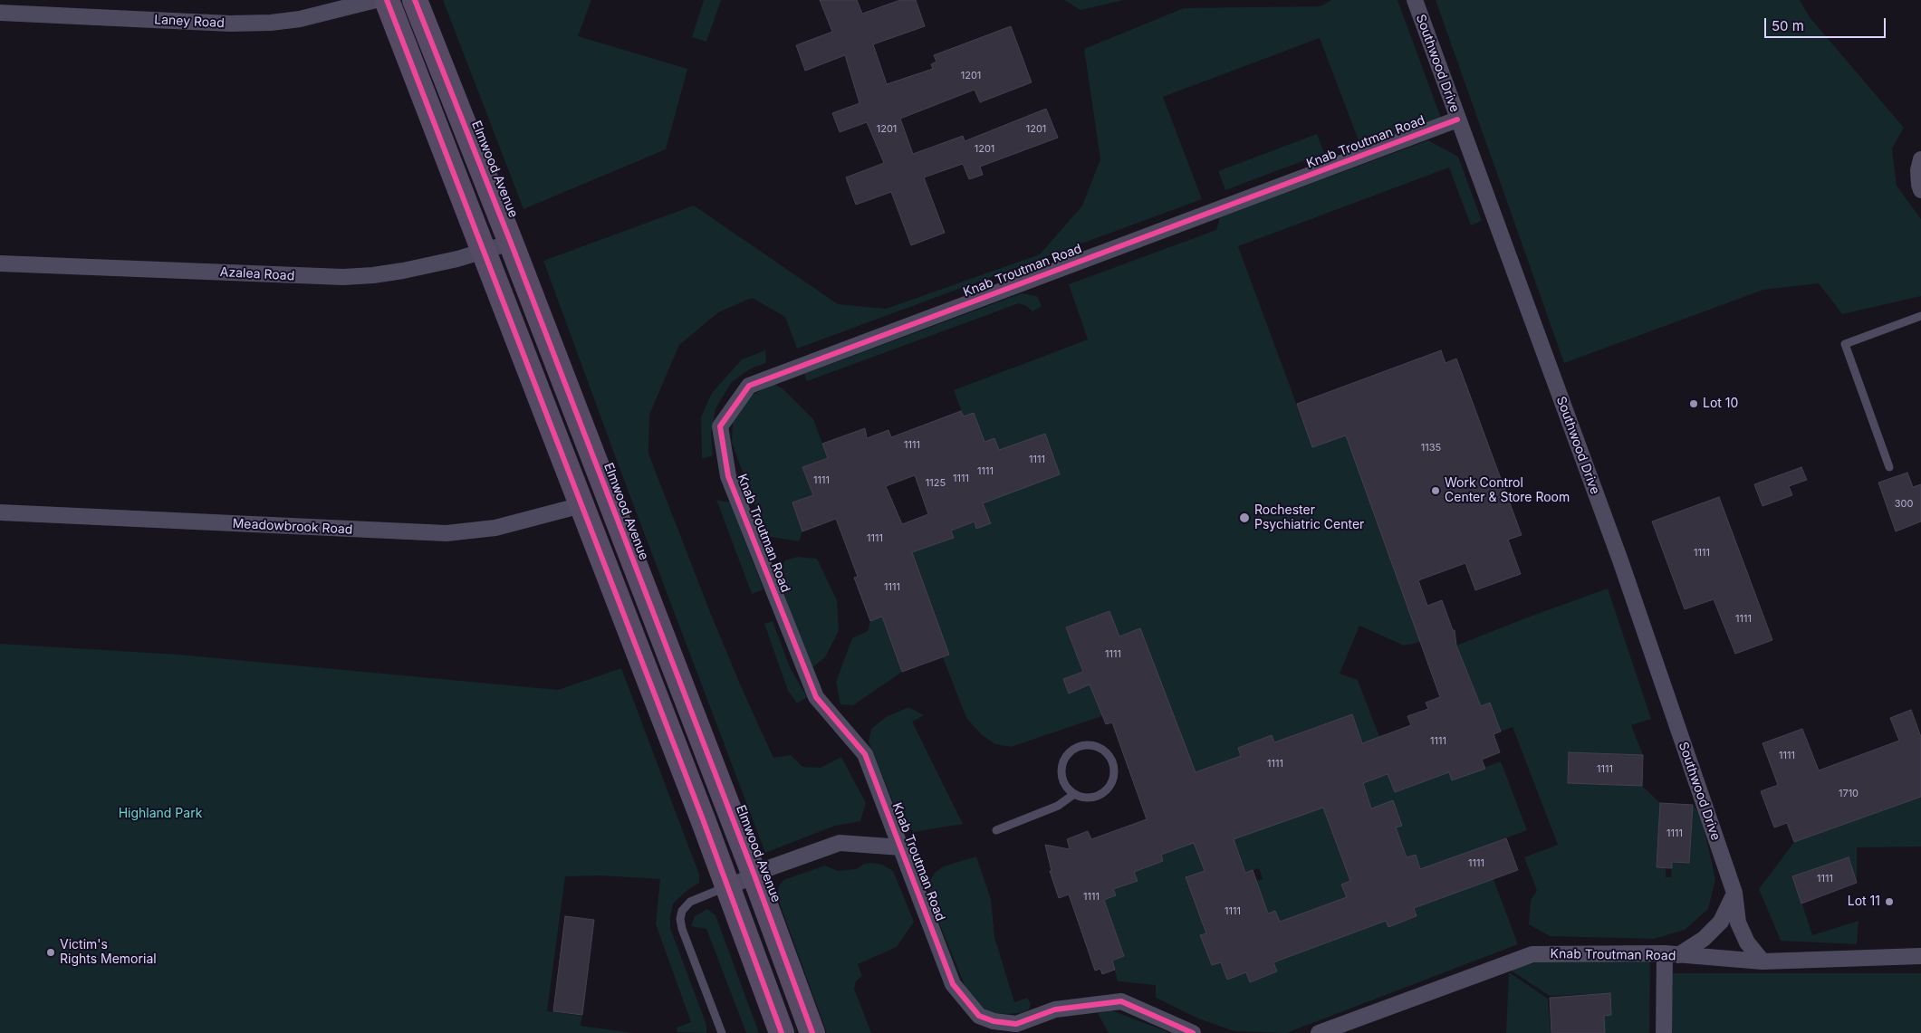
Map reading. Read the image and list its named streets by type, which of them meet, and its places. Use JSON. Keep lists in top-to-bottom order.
{
  "streets": {
    "main road": ["Elmwood Avenue"],
    "street": [
      "Laney Road",
      "Southwood Drive",
      "Knab Troutman Road",
      "Azalea Road",
      "Meadowbrook Road"
    ]
  },
  "crossings": [
    ["Southwood Drive", "Knab Troutman Road"],
    ["Elmwood Avenue", "Azalea Road"]
  ],
  "parks": ["Highland Park"],
  "places": [
    "Lot 10",
    "Work Control Center & Store Room",
    "Rochester Psychiatric Center",
    "Lot 11",
    "Victim's Rights Memorial"
  ],
  "house_numbers": [
    "1201",
    "1201",
    "1201",
    "1201",
    "1111",
    "1135",
    "1111",
    "1111",
    "1111",
    "1111",
    "1125",
    "300",
    "1111",
    "1111",
    "1111",
    "1111",
    "1111",
    "1111",
    "1111",
    "1111",
    "1111",
    "1710",
    "1111",
    "1111",
    "1111",
    "1111",
    "1111"
  ],
  "scale_bar": "50 m"
}
